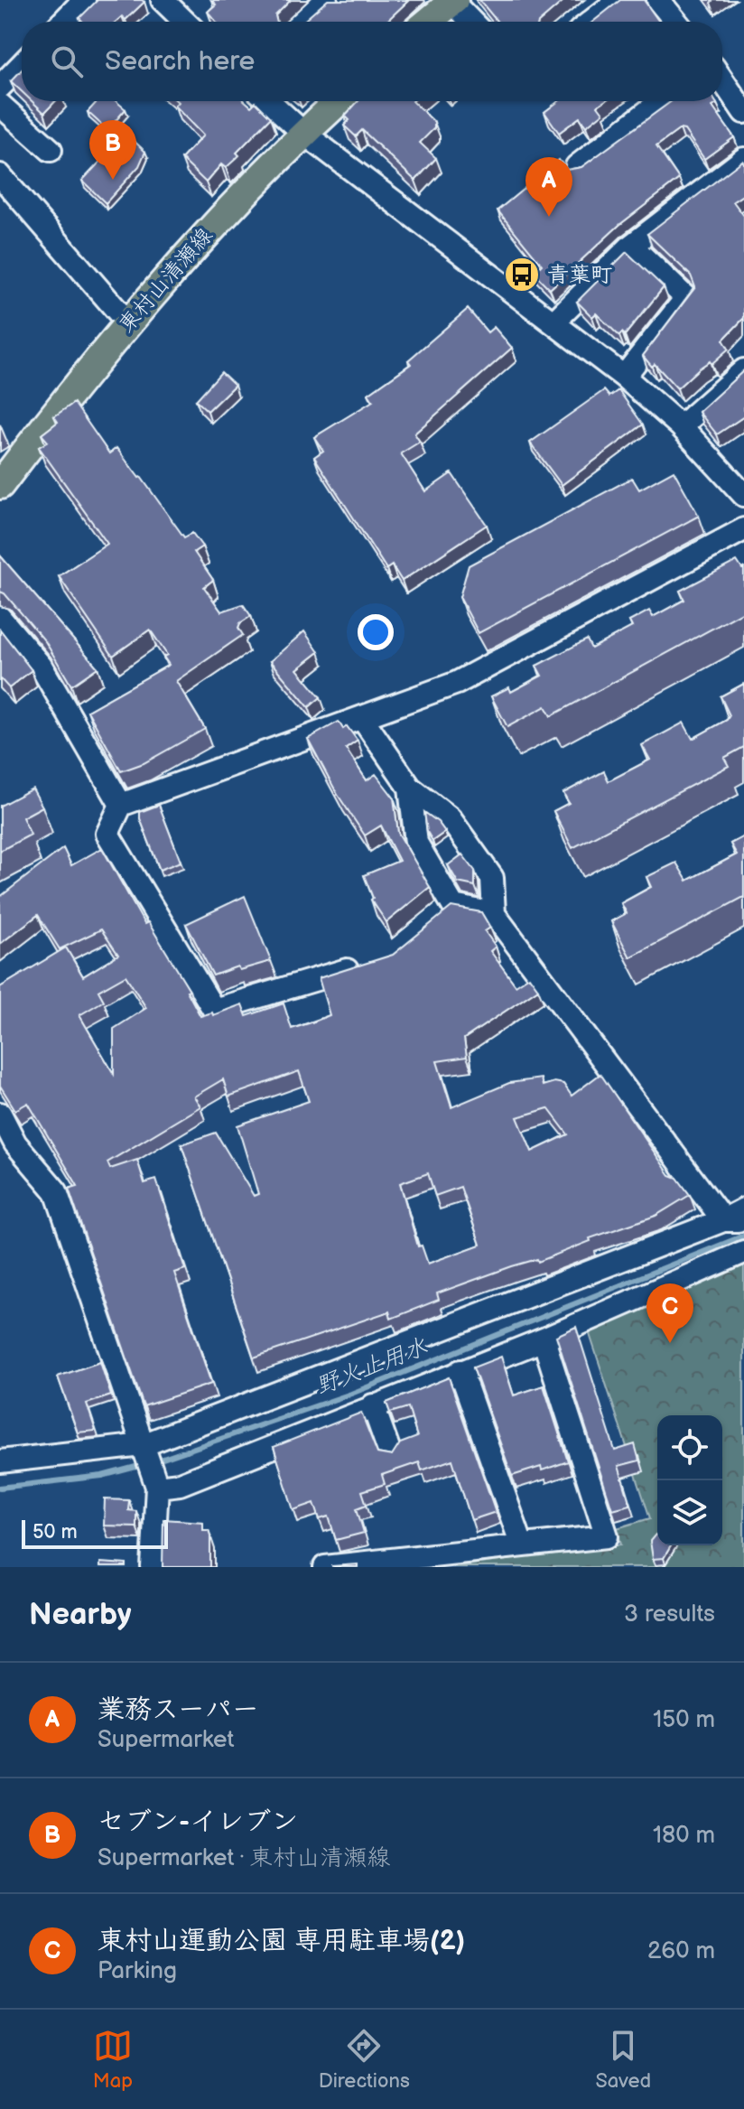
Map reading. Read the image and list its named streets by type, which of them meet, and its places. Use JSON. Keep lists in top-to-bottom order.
{
  "streets": {
    "main road": ["東村山清瀬線"]
  },
  "water": ["野火止用水"],
  "places": {
    "bus stop": ["青葉町"]
  },
  "scale_bar": "50 m",
  "page": {
    "search": "Search here",
    "pins": ["B", "A", "C"],
    "scale": "50 m",
    "heading": ["Nearby", "3 results"],
    "list": [
      {
        "mark": "A",
        "name": "業務スーパー",
        "note": "Supermarket",
        "value": "150 m"
      },
      {
        "mark": "B",
        "name": "セブン-イレブン",
        "note": "Supermarket · 東村山清瀬線",
        "value": "180 m"
      },
      {
        "mark": "C",
        "name": "東村山運動公園 専用駐車場(2)",
        "note": "Parking",
        "value": "260 m"
      }
    ],
    "nav": ["Map", "Directions", "Saved"]
  }
}
